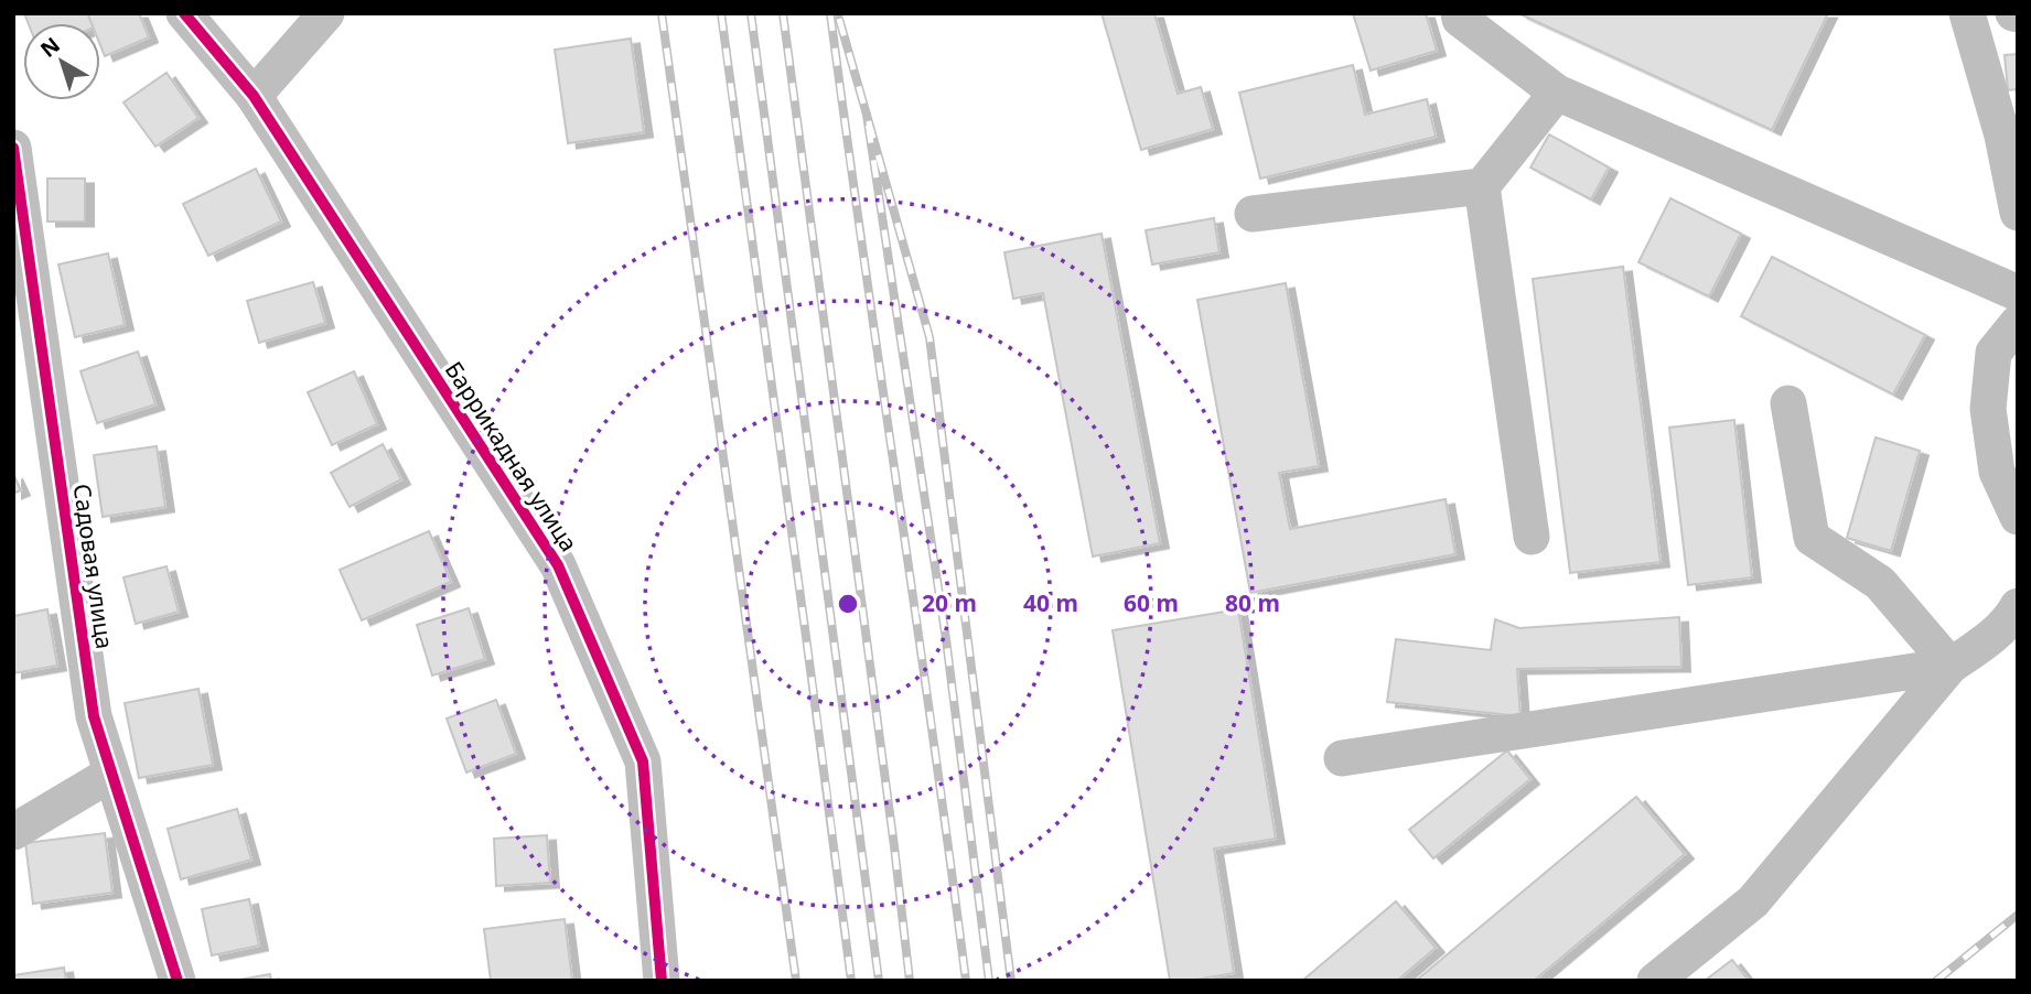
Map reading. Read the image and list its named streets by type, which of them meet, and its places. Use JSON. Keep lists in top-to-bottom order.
{
  "streets": {
    "street": ["Баррикадная улица", "Садовая улица"]
  },
  "north": "top left",
  "rings": [
    "20 m",
    "40 m",
    "60 m",
    "80 m"
  ]
}
